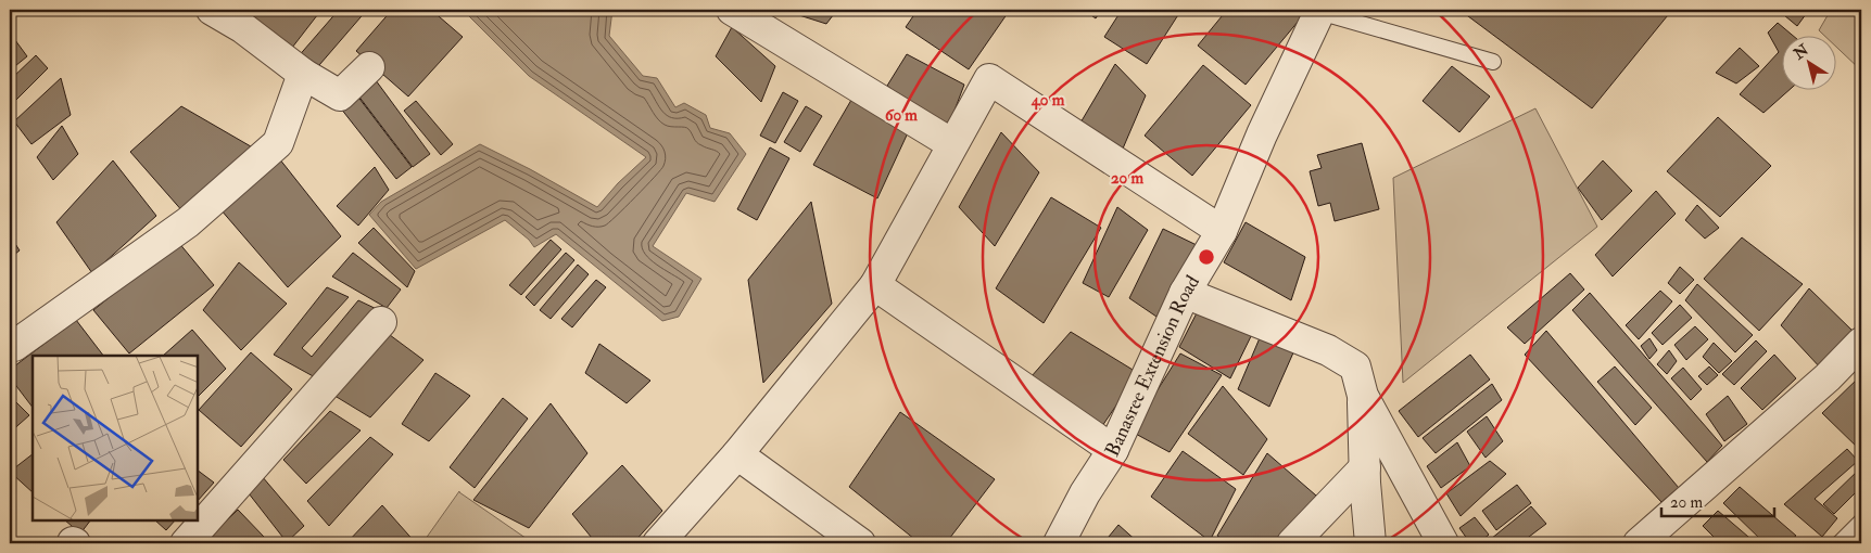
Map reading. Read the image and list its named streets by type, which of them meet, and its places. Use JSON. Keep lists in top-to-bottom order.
{
  "streets": {
    "street": ["Banasree Extension Road"]
  },
  "scale_bar": "20 m",
  "north": "top left",
  "rings": ["40 m", "60 m", "20 m"]
}
